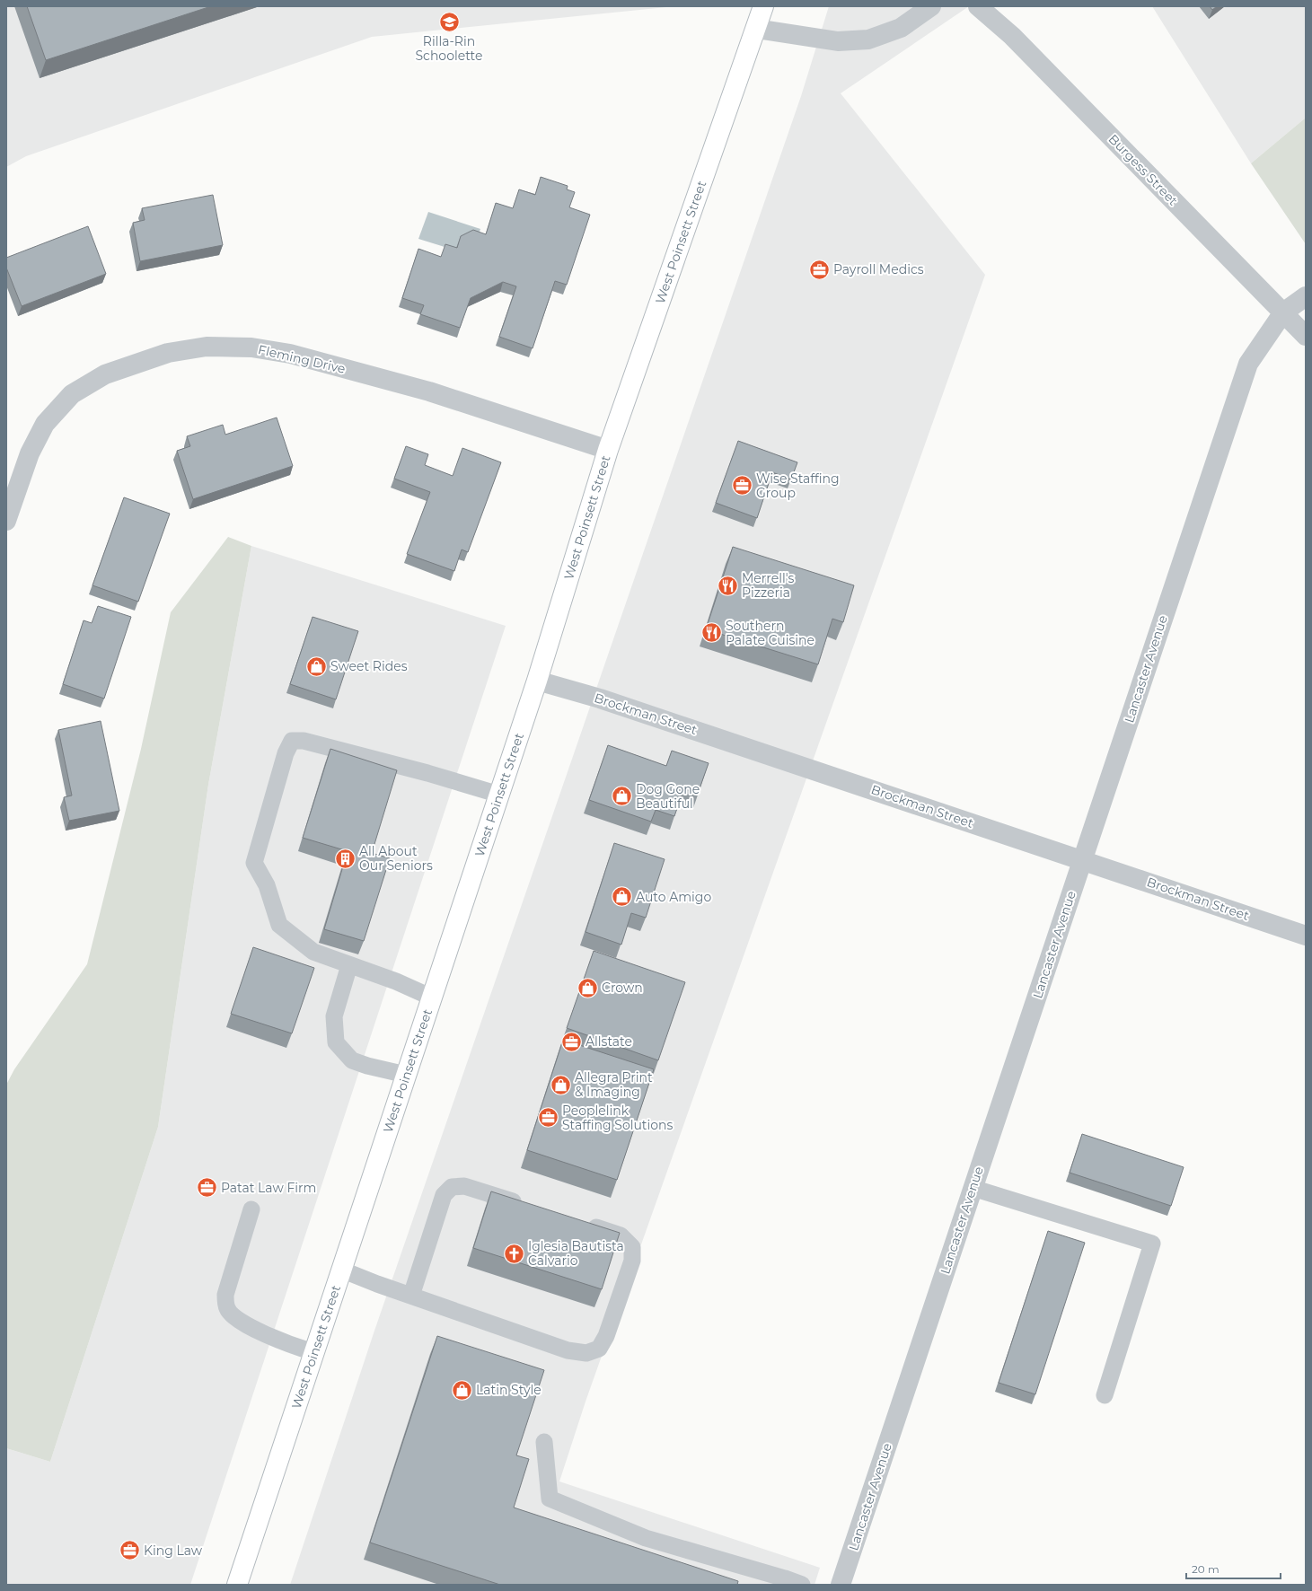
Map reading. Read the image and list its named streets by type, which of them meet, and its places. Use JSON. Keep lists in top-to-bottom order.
{
  "streets": {
    "main road": ["West Poinsett Street"],
    "street": [
      "Burgess Street",
      "Fleming Drive",
      "Lancaster Avenue",
      "Brockman Street"
    ]
  },
  "crossings": [
    ["Burgess Street", "Lancaster Avenue"],
    ["West Poinsett Street", "Fleming Drive"],
    ["West Poinsett Street", "Brockman Street"],
    ["Lancaster Avenue", "Brockman Street"]
  ],
  "places": {
    "school or university": ["Rilla-Rin Schoolette"],
    "office": [
      "Payroll Medics",
      "Wise Staffing Group",
      "Allstate",
      "Peoplelink Staffing Solutions",
      "Patat Law Firm",
      "King Law"
    ],
    "restaurant": ["Merrell's Pizzeria", "Southern Palate Cuisine"],
    "shop": [
      "Sweet Rides",
      "Dog Gone Beautiful",
      "Auto Amigo",
      "Crown",
      "Allegra Print & Imaging",
      "Latin Style"
    ],
    "building": ["All About Our Seniors"],
    "church": ["Iglesia Bautista Calvario"]
  },
  "scale_bar": "20 m"
}
